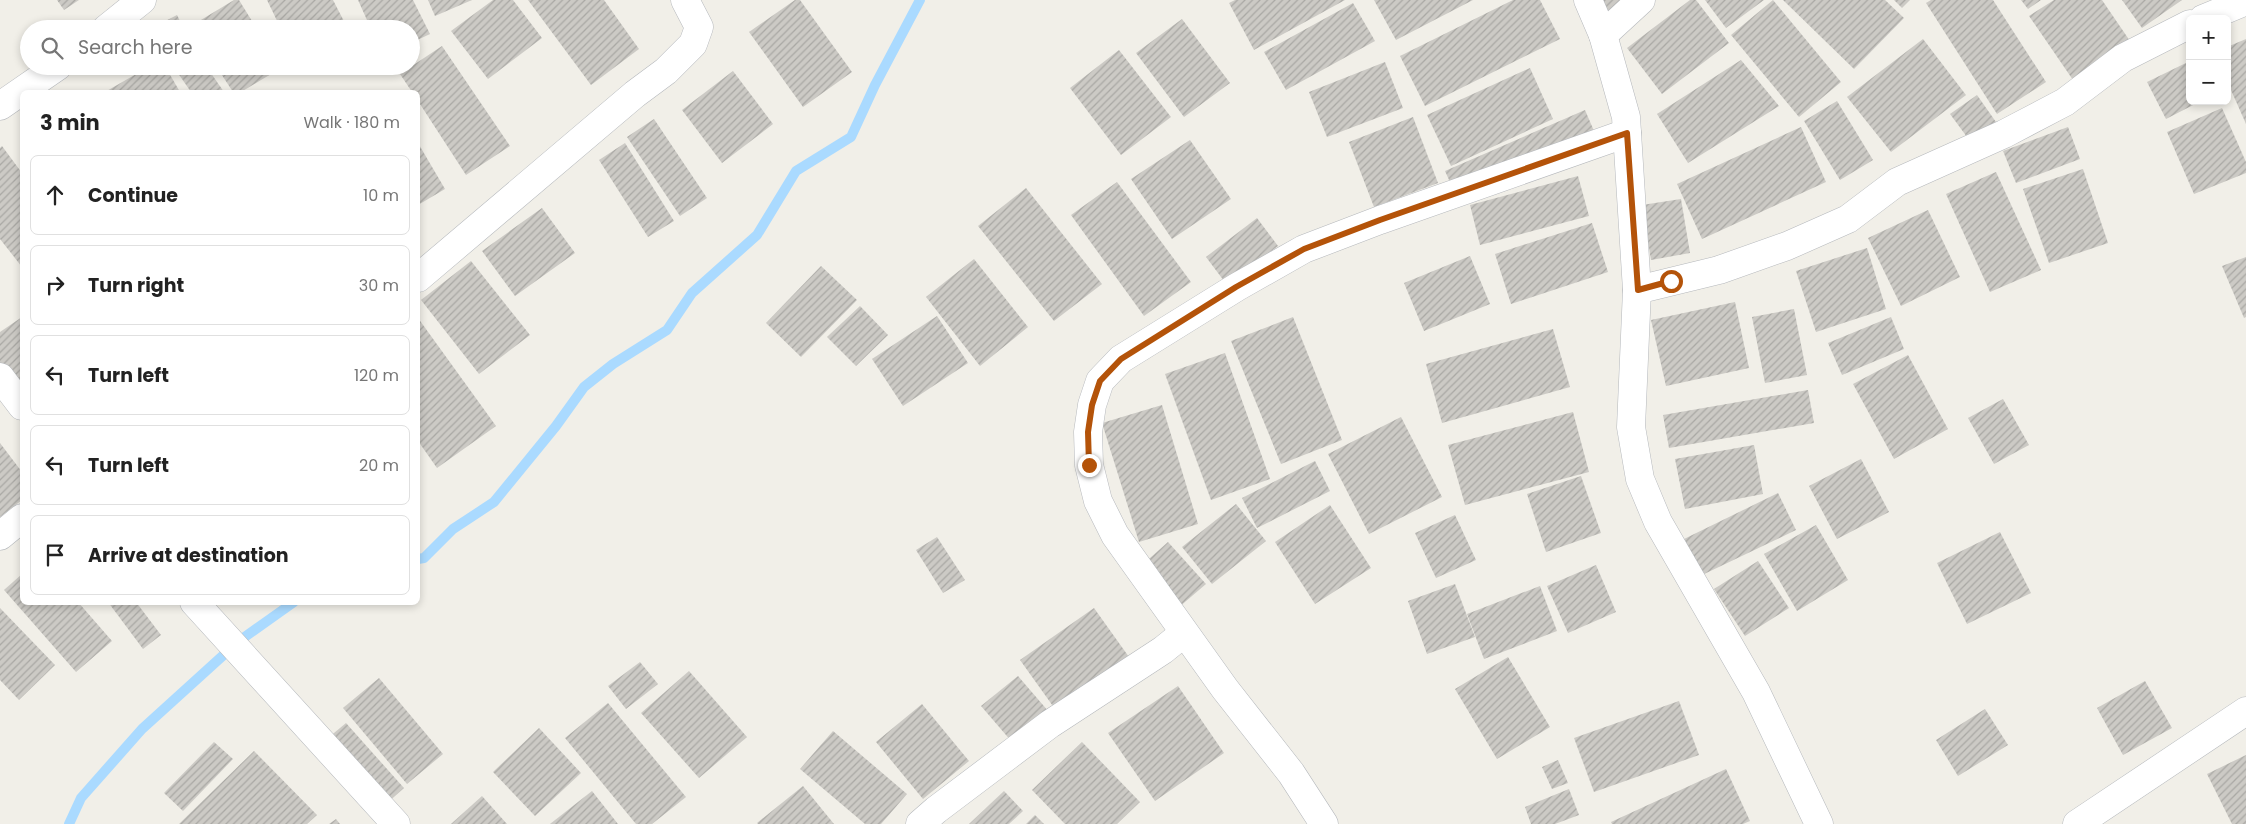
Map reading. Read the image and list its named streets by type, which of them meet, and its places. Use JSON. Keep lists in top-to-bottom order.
{
  "page": {
    "map_buttons": ["+", "−"],
    "search": "Search here",
    "heading": ["3 min", "Walk · 180 m"],
    "list": [
      ["Continue", "10 m"],
      ["Turn right", "30 m"],
      ["Turn left", "120 m"],
      ["Turn left", "20 m"],
      "Arrive at destination"
    ]
  }
}
